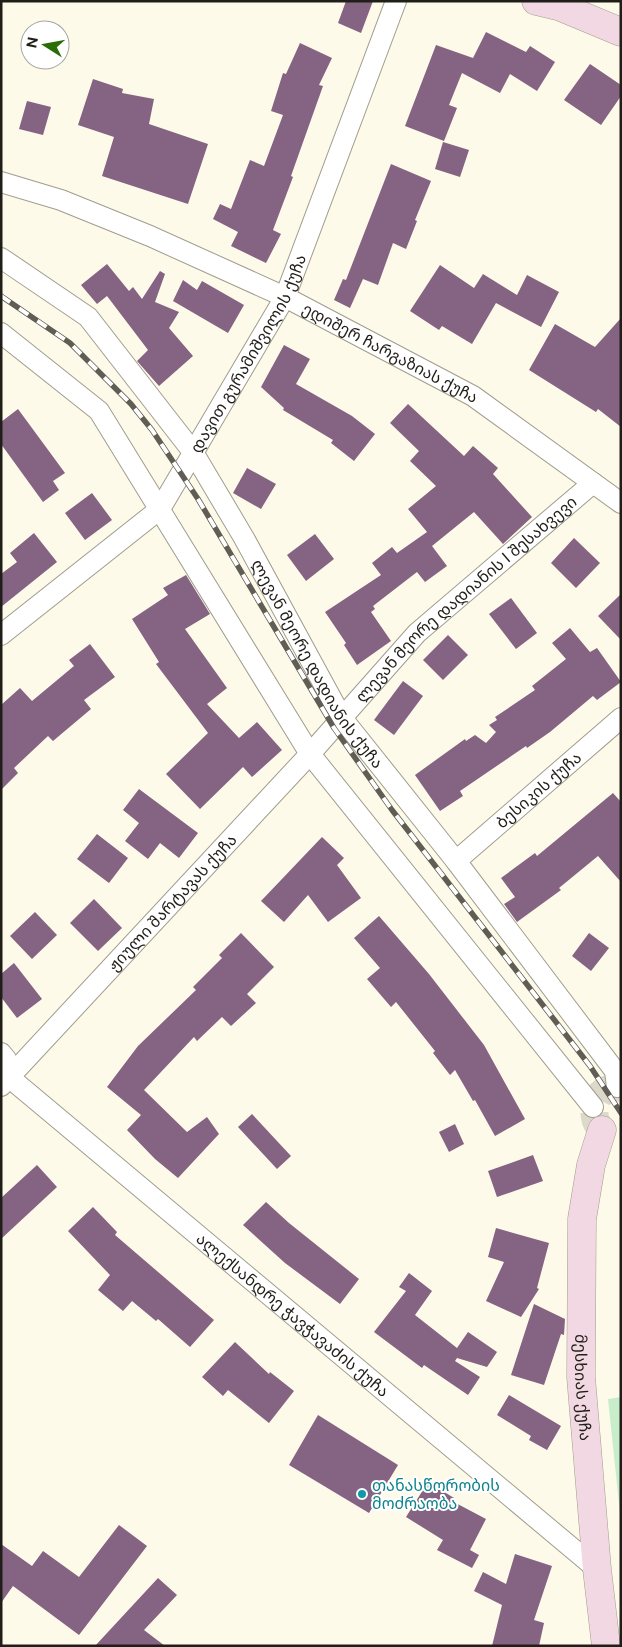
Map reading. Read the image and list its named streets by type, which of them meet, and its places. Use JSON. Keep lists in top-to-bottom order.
{
  "streets": {
    "street": [
      "დავით გურამიშვილის ქუჩა",
      "ედიშერ ჩარგაზიას ქუჩა",
      "ლევან მეორე დადიანის I შესახვევი",
      "ლევან მეორე დადიანის ქუჩა",
      "ბესიკის ქუჩა",
      "ჟიული შარტავას ქუჩა",
      "ალექსანდრე ჭავჭავაძის ქუჩა",
      "მესხიას ქუჩა"
    ]
  },
  "crossings": [
    ["დავით გურამიშვილის ქუჩა", "ედიშერ ჩარგაზიას ქუჩა"],
    ["დავით გურამიშვილის ქუჩა", "ლევან მეორე დადიანის ქუჩა"],
    ["ედიშერ ჩარგაზიას ქუჩა", "ლევან მეორე დადიანის I შესახვევი"],
    ["ლევან მეორე დადიანის I შესახვევი", "ლევან მეორე დადიანის ქუჩა"],
    ["ლევან მეორე დადიანის I შესახვევი", "ჟიული შარტავას ქუჩა"],
    ["ლევან მეორე დადიანის ქუჩა", "ბესიკის ქუჩა"],
    ["ლევან მეორე დადიანის ქუჩა", "ჟიული შარტავას ქუჩა"],
    ["ჟიული შარტავას ქუჩა", "ალექსანდრე ჭავჭავაძის ქუჩა"],
    ["ალექსანდრე ჭავჭავაძის ქუჩა", "მესხიას ქუჩა"]
  ],
  "places": ["თანასწორობის მოძრაობა"],
  "north": "left"
}
